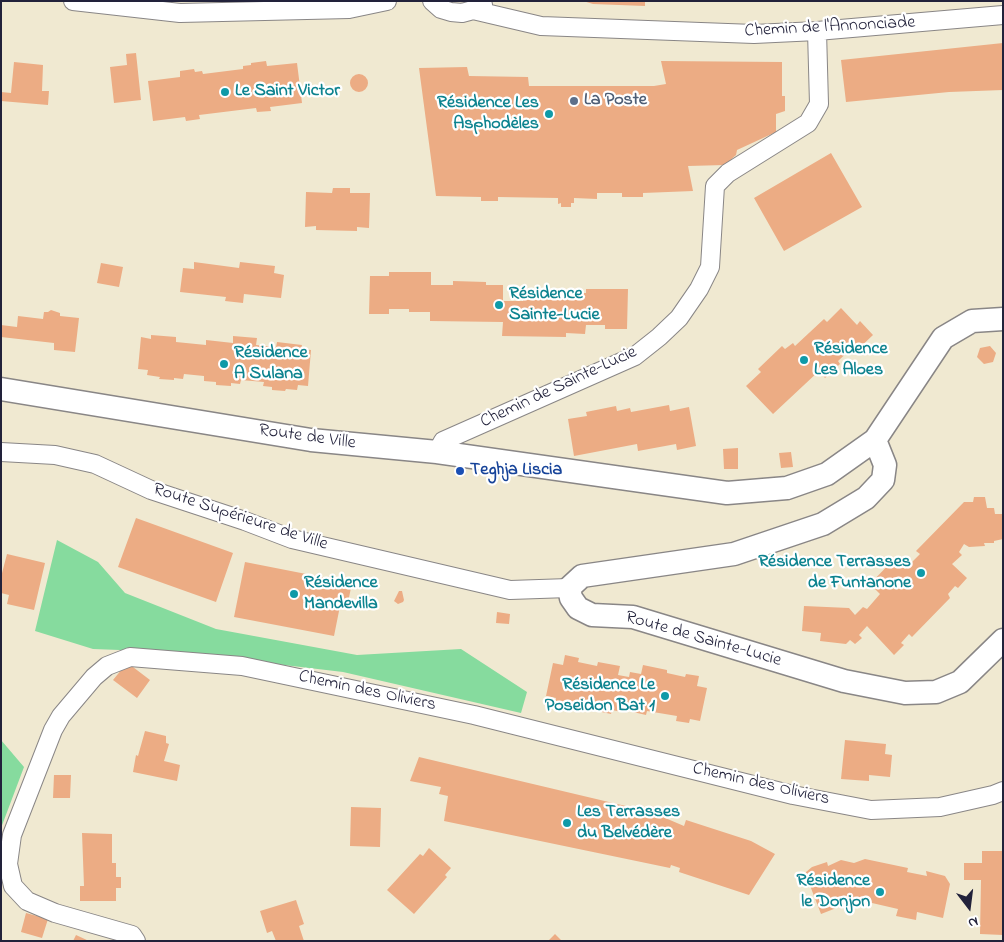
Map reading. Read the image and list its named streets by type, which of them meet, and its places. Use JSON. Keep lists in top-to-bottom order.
{
  "streets": {
    "street": [
      "Chemin de l'Annonciade",
      "Chemin de Sainte-Lucie",
      "Route de Ville",
      "Route Supérieure de Ville",
      "Route de Sainte-Lucie",
      "Chemin des Oliviers"
    ]
  },
  "crossings": [
    ["Chemin de l'Annonciade", "Chemin de Sainte-Lucie"],
    ["Chemin de Sainte-Lucie", "Route de Ville"],
    ["Route Supérieure de Ville", "Route de Sainte-Lucie"]
  ],
  "places": [
    "Le Saint Victor",
    "La Poste",
    "Résidence Les Asphodèles",
    "Résidence Sainte-Lucie",
    "Résidence Les Aloes",
    "Résidence A Sulana",
    "Teghja Liscia",
    "Résidence Terrasses de Funtanone",
    "Résidence Mandevilla",
    "Résidence Le Poseidon Bat 1",
    "Les Terrasses du Belvédère",
    "Résidence le Donjon"
  ],
  "north": "bottom"
}
